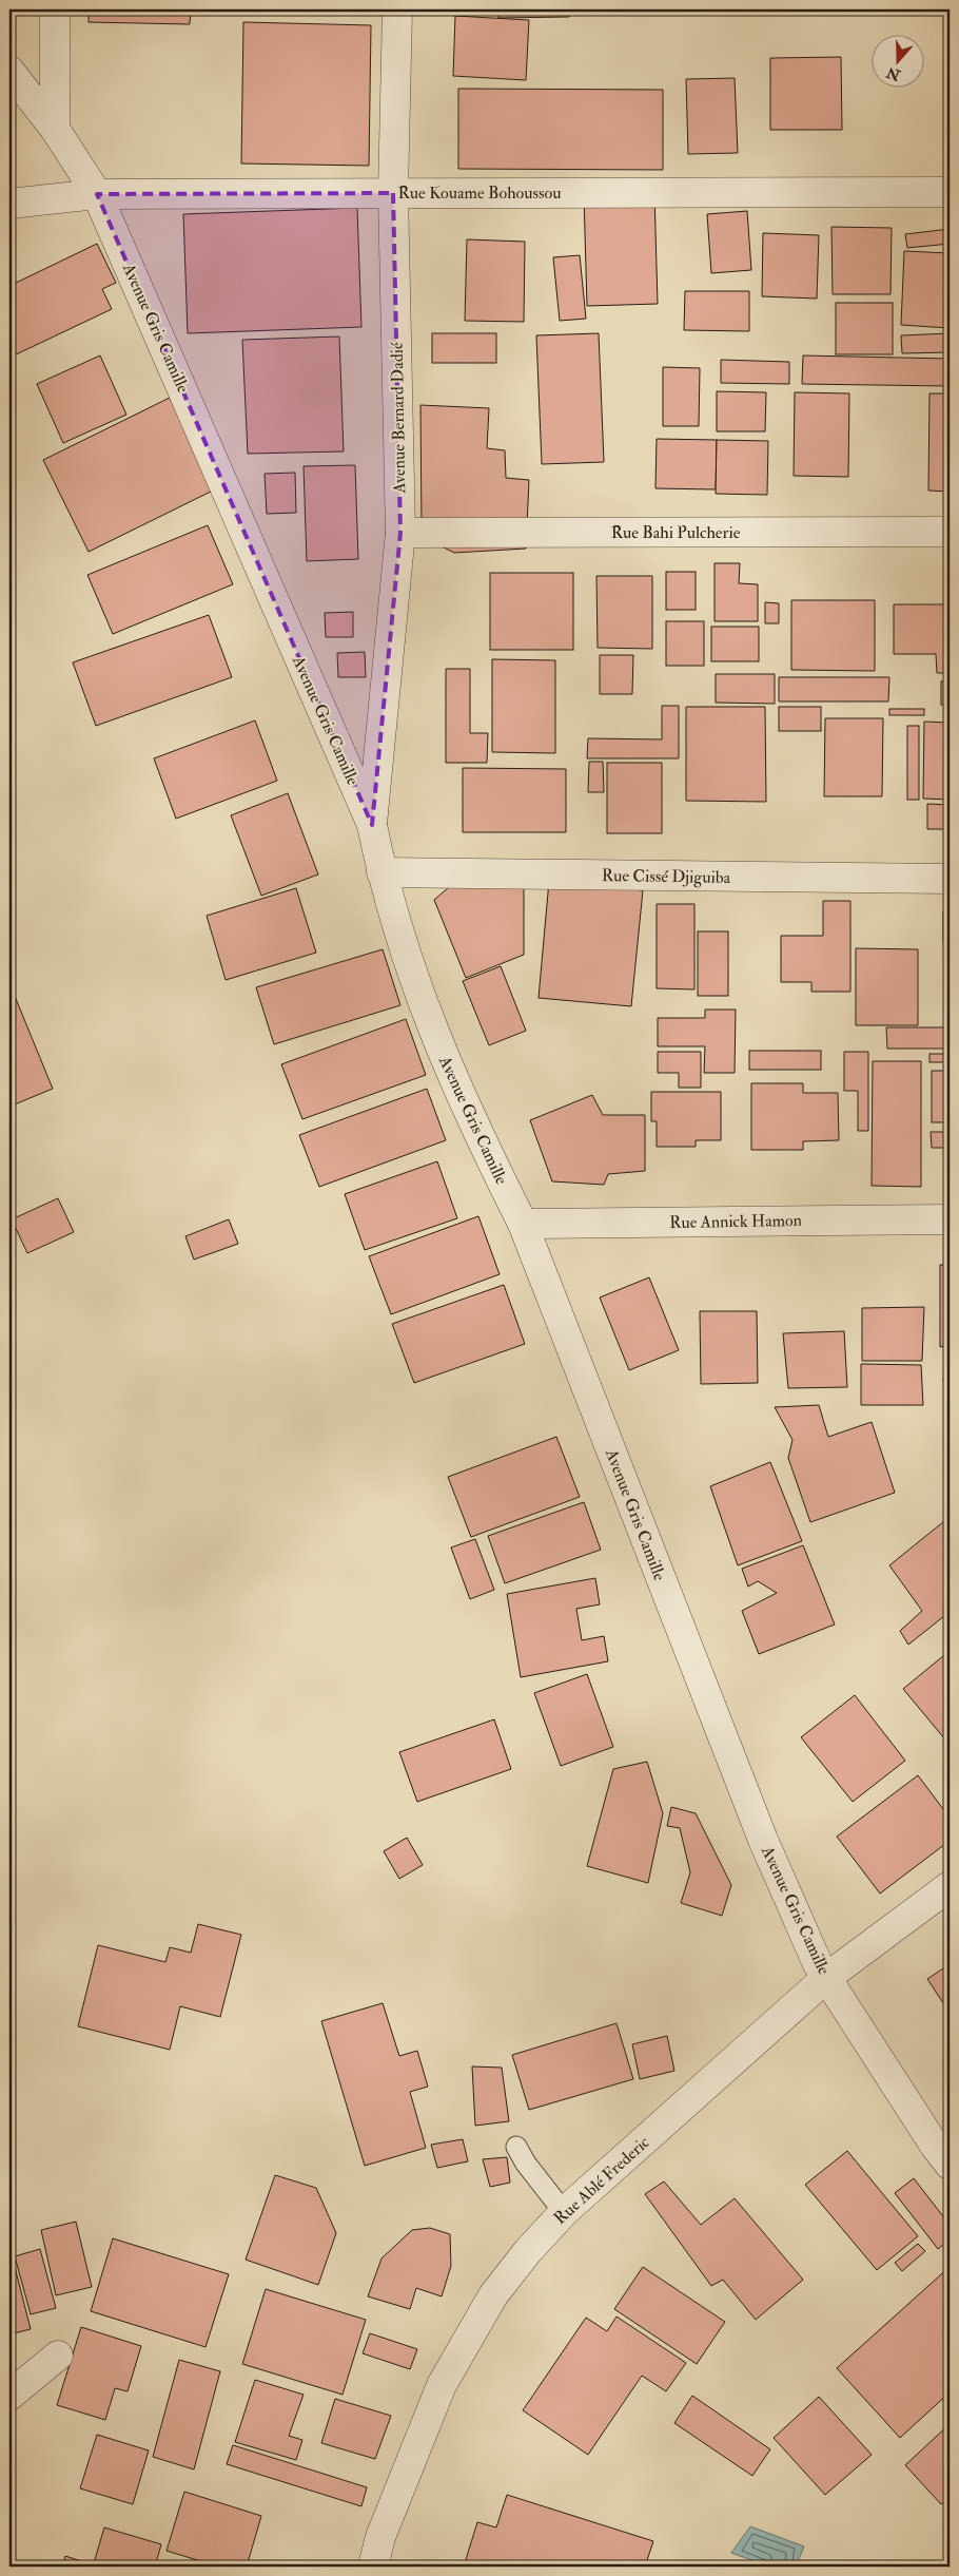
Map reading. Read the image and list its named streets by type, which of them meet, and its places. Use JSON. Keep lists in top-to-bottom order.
{
  "streets": {
    "street": [
      "Rue Kouame Bohoussou",
      "Avenue Gris Camille",
      "Avenue Bernard Dadié",
      "Rue Bahi Pulcherie",
      "Rue Cissé Djiguiba",
      "Rue Annick Hamon",
      "Rue Ablé Frederic"
    ]
  },
  "crossings": [
    ["Rue Kouame Bohoussou", "Avenue Gris Camille"],
    ["Rue Kouame Bohoussou", "Avenue Bernard Dadié"],
    ["Avenue Gris Camille", "Avenue Bernard Dadié"],
    ["Avenue Gris Camille", "Rue Cissé Djiguiba"],
    ["Avenue Gris Camille", "Rue Annick Hamon"],
    ["Avenue Gris Camille", "Rue Ablé Frederic"],
    ["Avenue Bernard Dadié", "Rue Bahi Pulcherie"]
  ],
  "north": "bottom"
}
